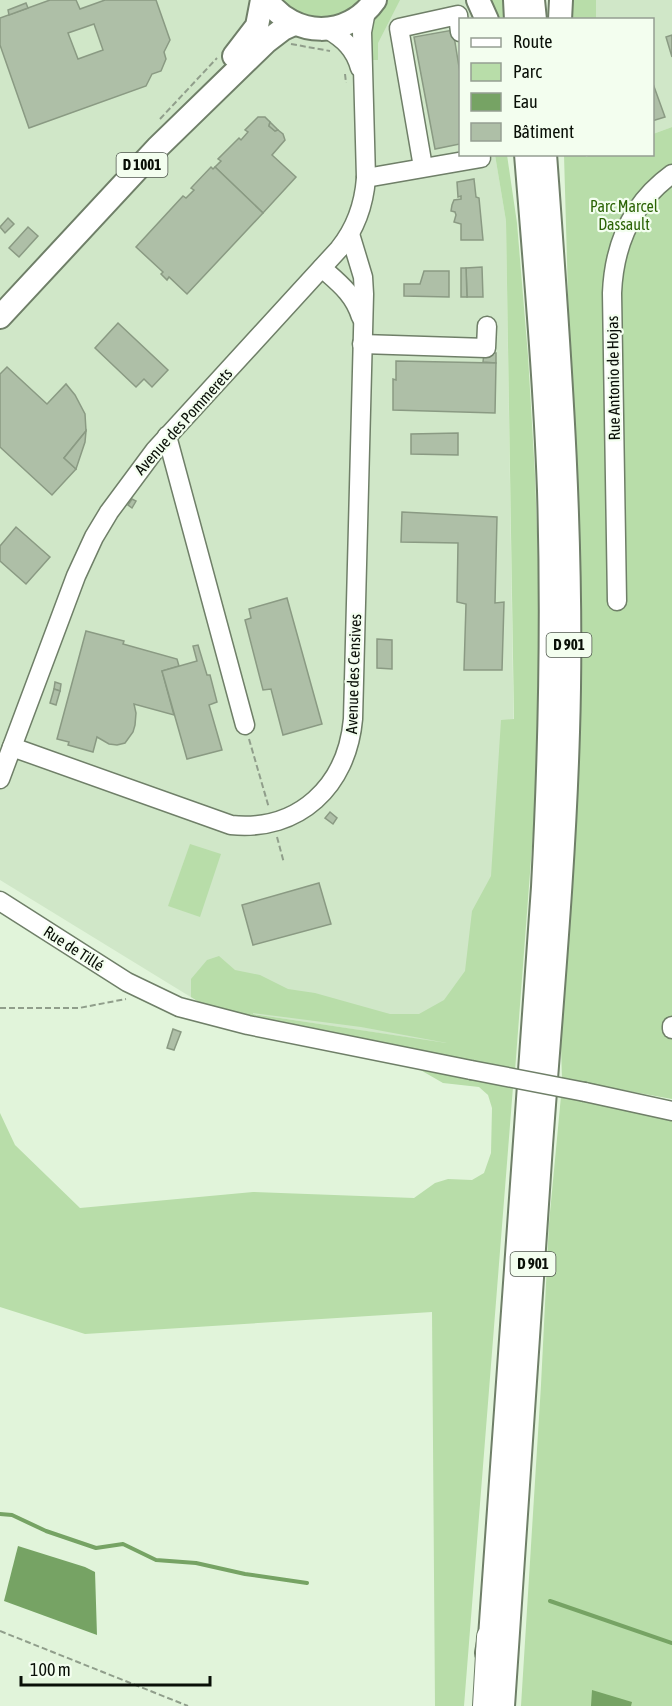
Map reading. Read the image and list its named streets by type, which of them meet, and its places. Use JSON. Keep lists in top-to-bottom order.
{
  "streets": {
    "highway": ["D 901"],
    "main road": ["D 1001"],
    "street": [
      "Rue Antonio de Hojas",
      "Avenue des Pommerets",
      "Avenue des Censives",
      "Rue de Tillé"
    ]
  },
  "crossings": [
    ["Avenue des Pommerets", "Avenue des Censives"]
  ],
  "parks": ["Parc Marcel Dassault"],
  "legend": [
    "Route",
    "Parc",
    "Eau",
    "Bâtiment"
  ],
  "scale_bar": "100 m"
}
